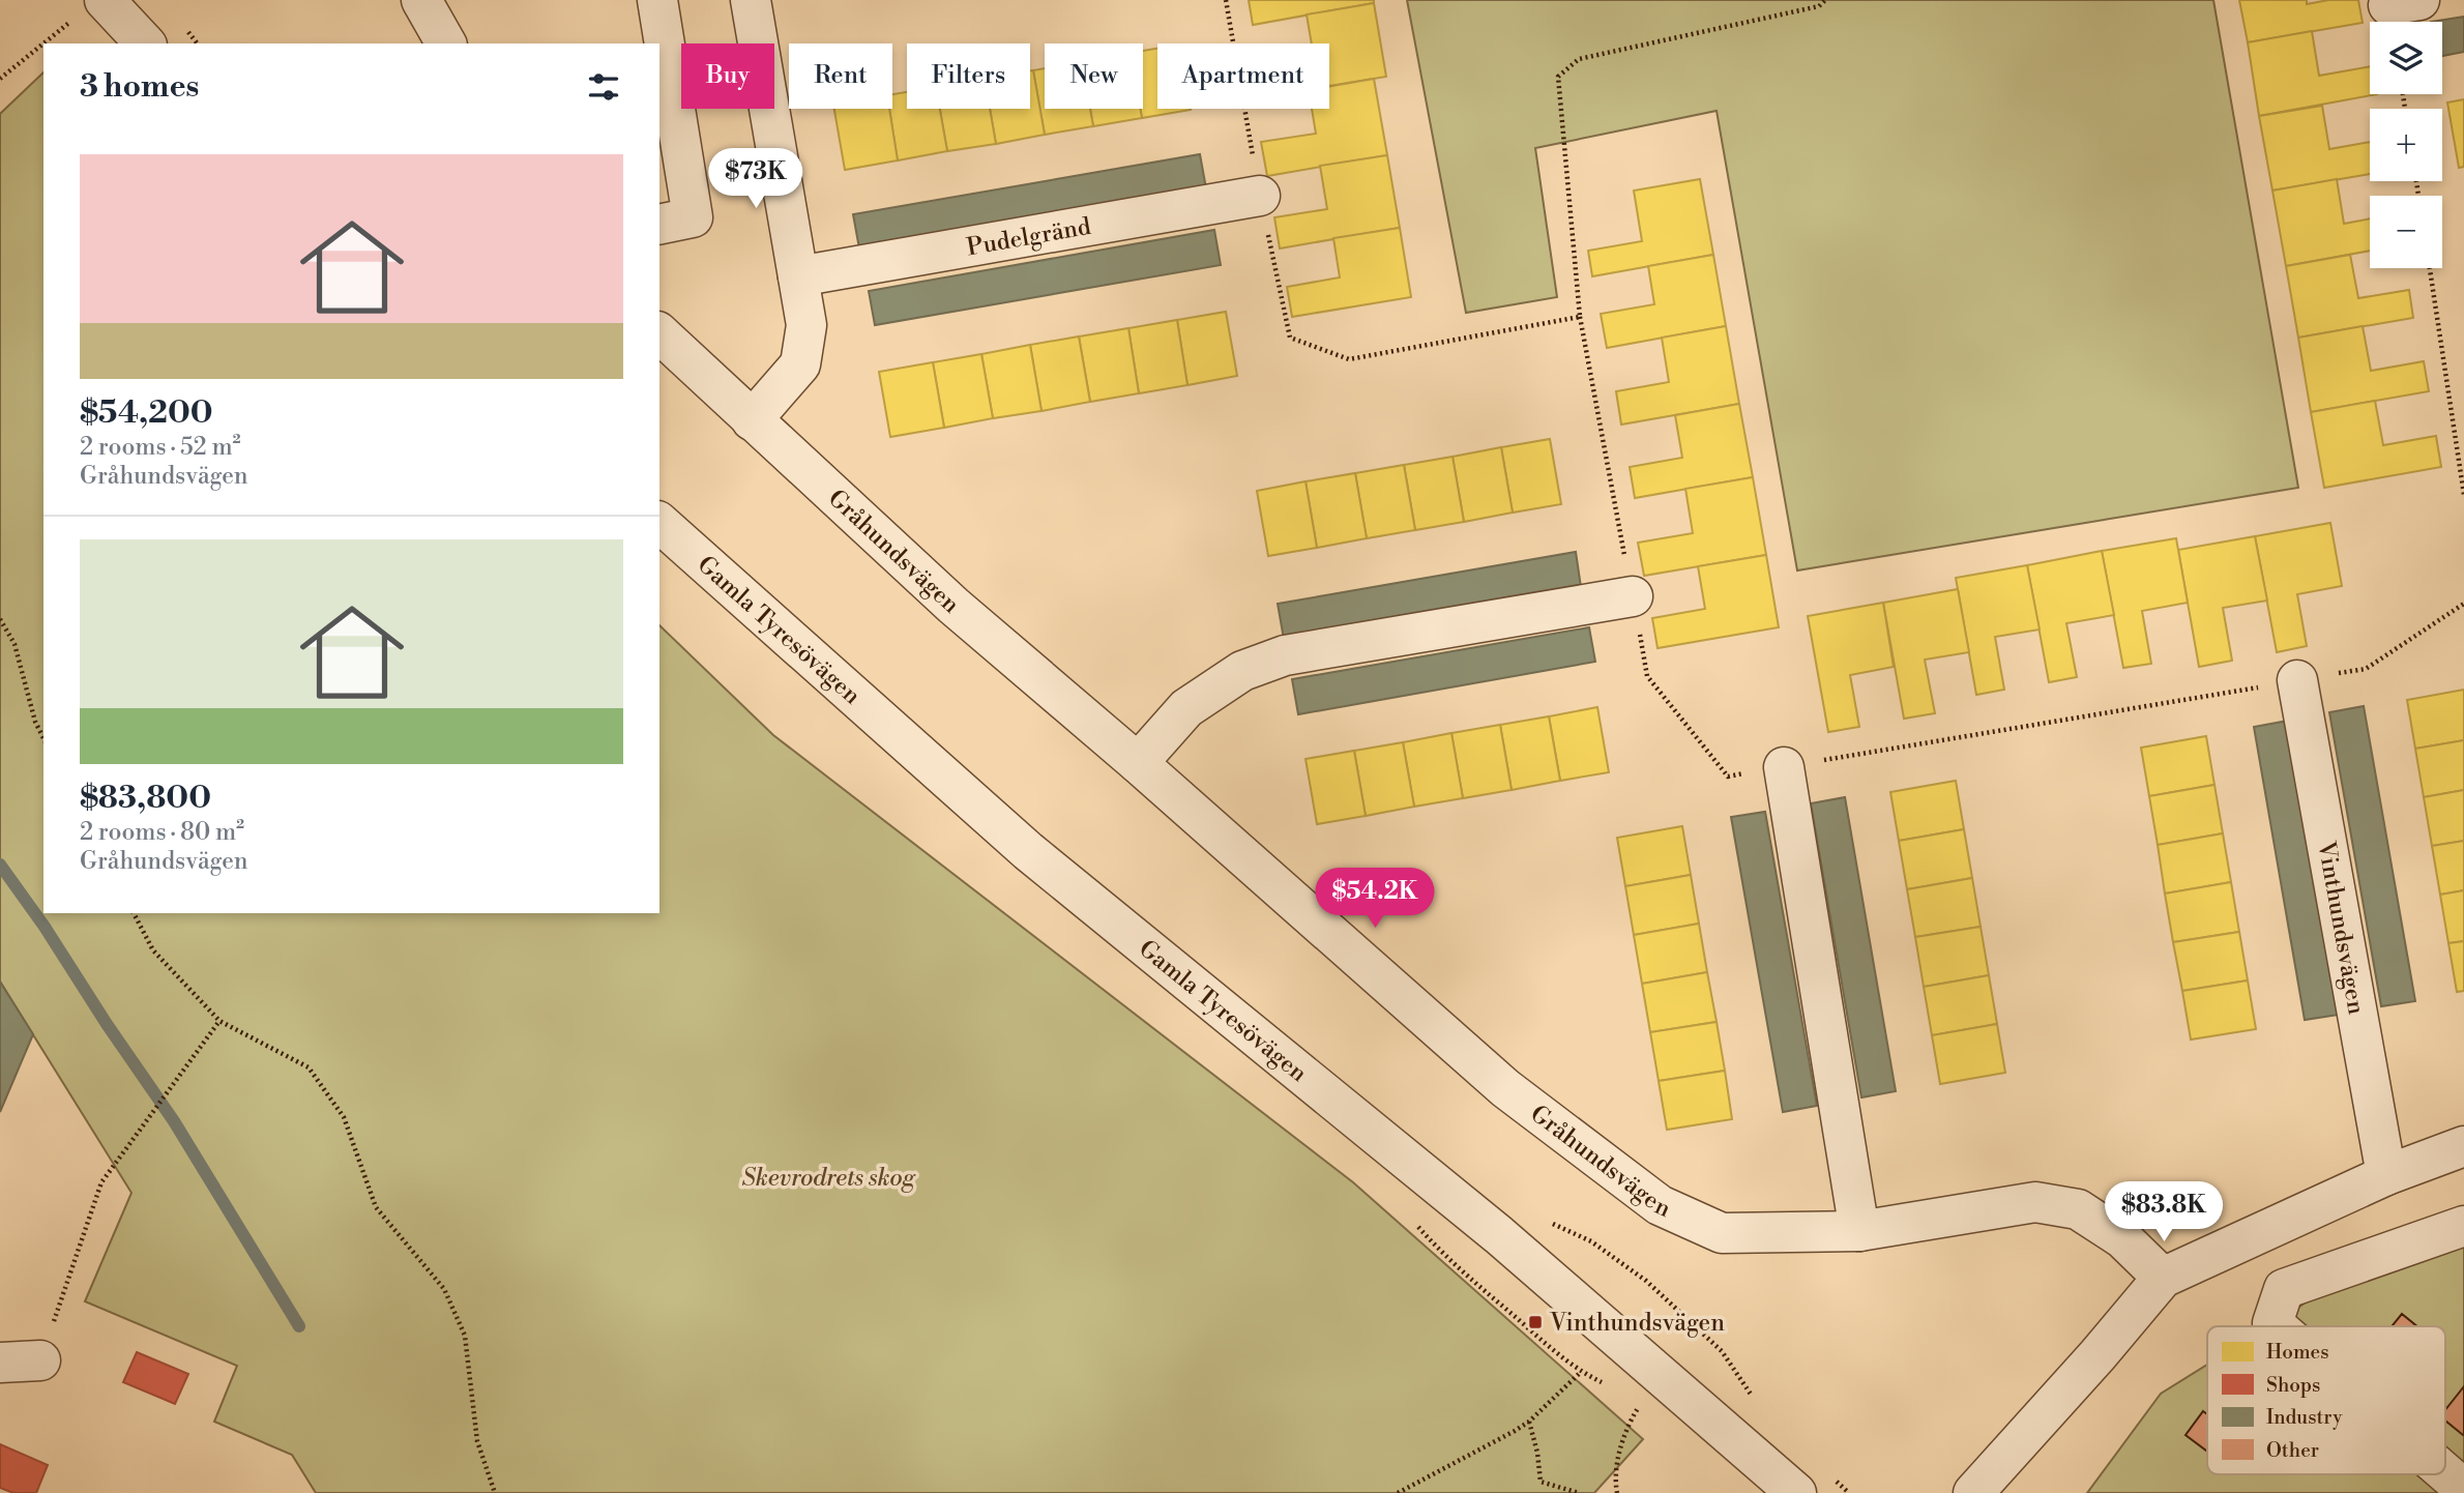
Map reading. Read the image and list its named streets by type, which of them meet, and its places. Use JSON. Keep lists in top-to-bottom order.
{
  "streets": {
    "street": [
      "Pudelgränd",
      "Gråhundsvägen",
      "Gamla Tyresövägen",
      "Vinthundsvägen"
    ]
  },
  "parks": ["Skevrodrets skog"],
  "places": {
    "transit": ["Vinthundsvägen"]
  },
  "legend": [
    "Homes",
    "Shops",
    "Industry",
    "Other"
  ],
  "page": {
    "map_buttons": ["+", "−"],
    "chip": [
      "Buy",
      "Rent",
      "Filters",
      "New",
      "Apartment"
    ],
    "heading": "3 homes",
    "list": [
      {
        "name": "$54,200",
        "note": "2 rooms · 52 m² · Gråhundsvägen"
      },
      {
        "name": "$83,800",
        "note": "2 rooms · 80 m² · Gråhundsvägen"
      }
    ],
    "price": ["$73K", "$54.2K", "$83.8K"]
  }
}
